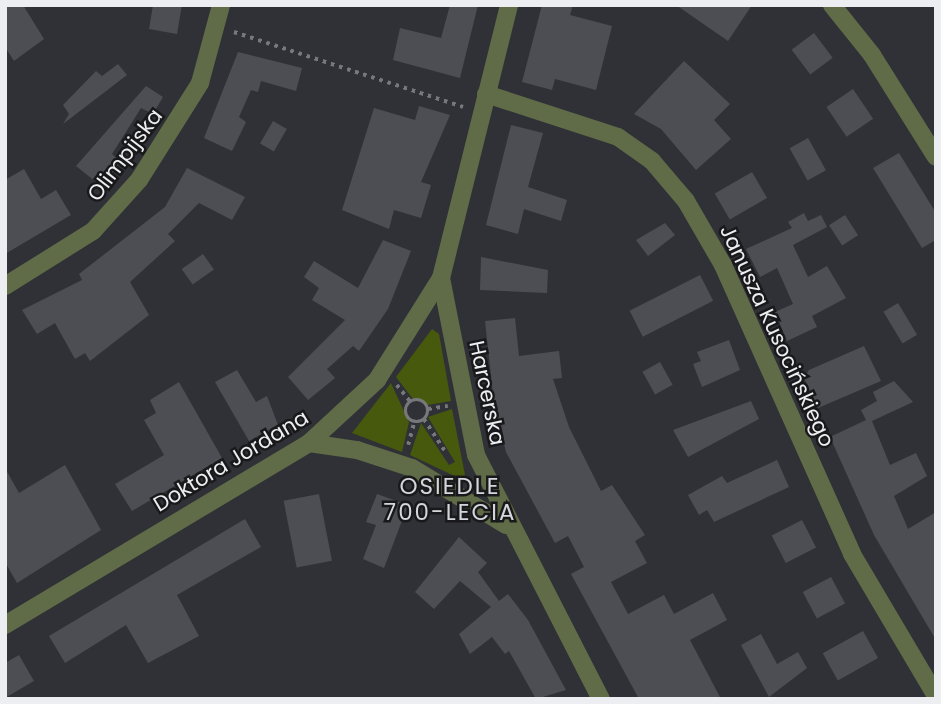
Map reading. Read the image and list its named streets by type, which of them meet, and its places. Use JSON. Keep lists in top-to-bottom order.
{
  "streets": {
    "street": [
      "Olimpijska",
      "Janusza Kusocińskiego",
      "Harcerska",
      "Doktora Jordana"
    ]
  },
  "crossings": [
    ["Janusza Kusocińskiego", "Doktora Jordana"],
    ["Harcerska", "Doktora Jordana"]
  ],
  "districts": ["OSIEDLE 700-LECIA"]
}
